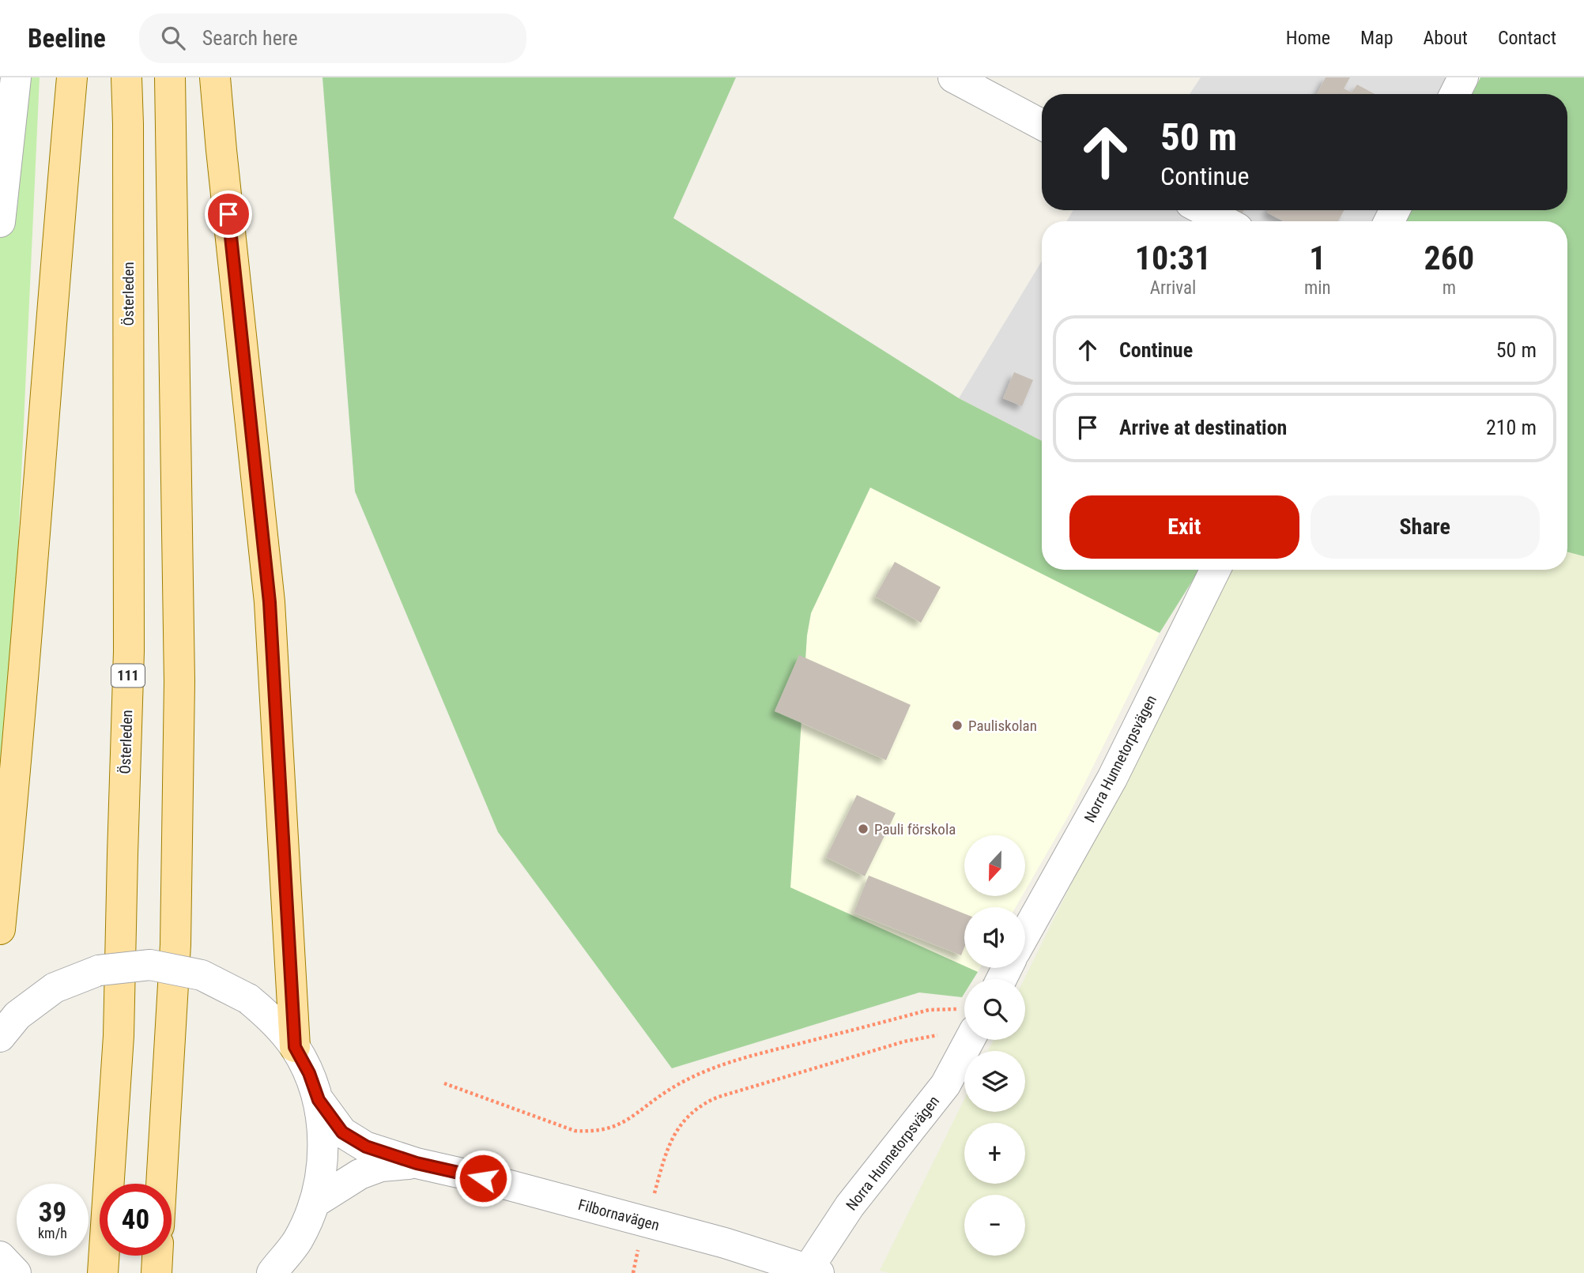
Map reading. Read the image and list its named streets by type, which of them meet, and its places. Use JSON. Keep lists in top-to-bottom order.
{
  "streets": {
    "main road": ["Österleden", "111"],
    "street": ["Norra Hunnetorpsvägen", "Filbornavägen"]
  },
  "crossings": [
    ["Norra Hunnetorpsvägen", "Filbornavägen"]
  ],
  "places": ["Pauliskolan", "Pauli förskola"],
  "north": "bottom",
  "page": {
    "header": "Beeline",
    "search": "Search here",
    "nav": [
      "Home",
      "Map",
      "About",
      "Contact"
    ],
    "turn": ["50 m", "Continue"],
    "eta": [
      "10:31",
      "Arrival",
      "1",
      "min",
      "260",
      "m"
    ],
    "list": [
      {
        "name": "Continue",
        "value": "50 m"
      },
      {
        "name": "Arrive at destination",
        "value": "210 m"
      }
    ],
    "buttons": ["Exit", "Share"],
    "map_buttons": ["+", "−"],
    "speed": "39 km/h",
    "limit": "40"
  }
}
